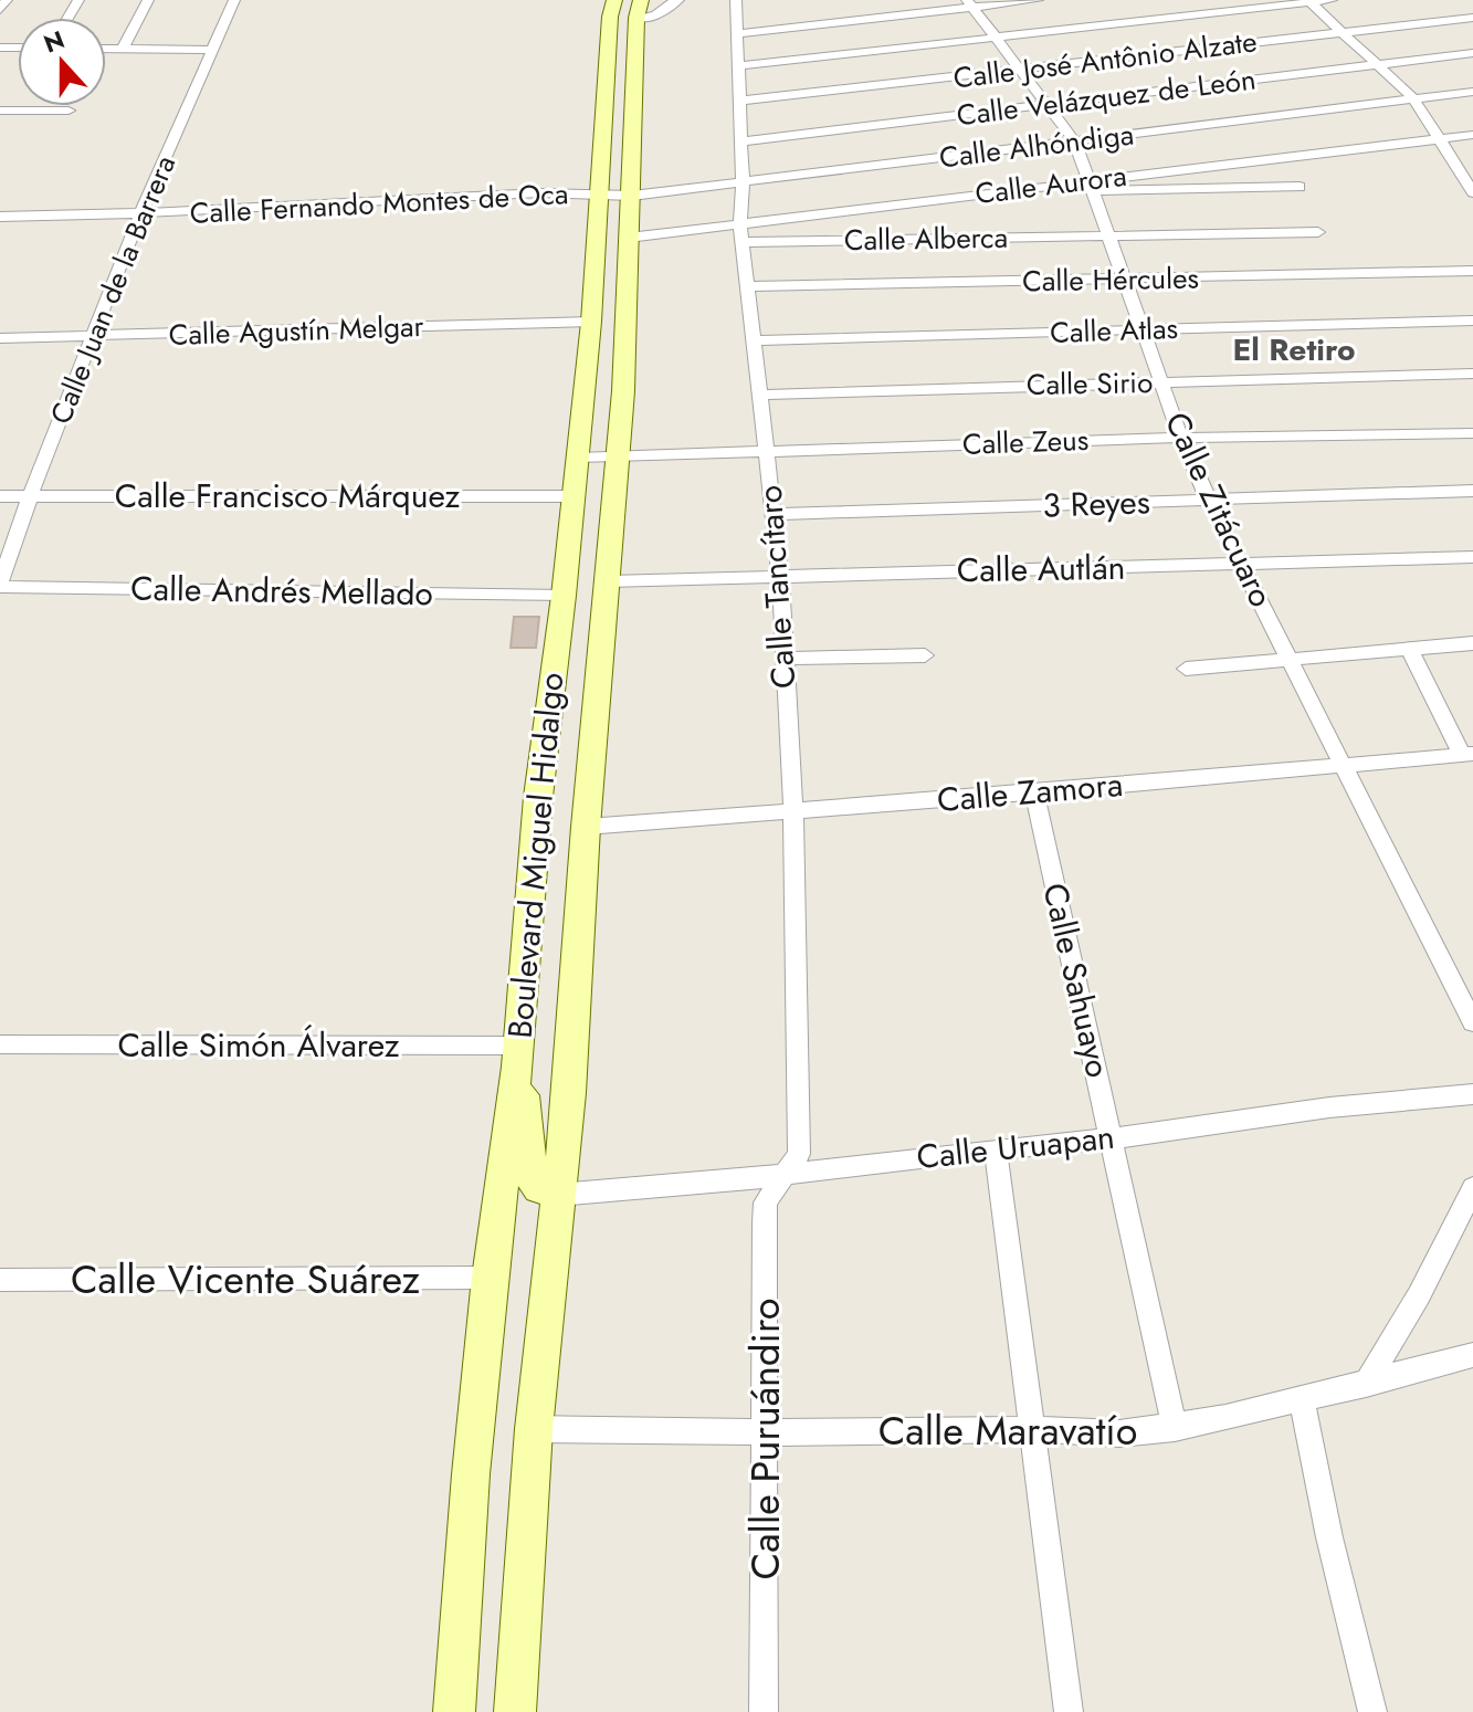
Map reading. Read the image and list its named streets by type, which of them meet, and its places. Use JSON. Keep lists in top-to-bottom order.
{
  "streets": {
    "main road": ["Boulevard Miguel Hidalgo"],
    "street": [
      "Calle José Antônio Alzate",
      "Calle Velázquez de León",
      "Calle Alhóndiga",
      "Calle Aurora",
      "Calle Fernando Montes de Oca",
      "Calle Alberca",
      "Calle Hércules",
      "Calle Juan de la Barrera",
      "Calle Agustín Melgar",
      "Calle Atlas",
      "Calle Sirio",
      "Calle Zeus",
      "Calle Francisco Márquez",
      "3 Reyes",
      "Calle Zitácuaro",
      "Calle Autlán",
      "Calle Tancítaro",
      "Calle Andrés Mellado",
      "Calle Zamora",
      "Calle Sahuayo",
      "Calle Simón Álvarez",
      "Calle Uruapan",
      "Calle Vicente Suárez",
      "Calle Maravatío",
      "Calle Puruándiro"
    ]
  },
  "crossings": [
    ["Calle José Antônio Alzate", "Calle Zitácuaro"],
    ["Calle José Antônio Alzate", "Calle Tancítaro"],
    ["Calle Velázquez de León", "Calle Zitácuaro"],
    ["Calle Velázquez de León", "Calle Tancítaro"],
    ["Calle Alhóndiga", "Calle Fernando Montes de Oca"],
    ["Calle Alhóndiga", "Calle Zitácuaro"],
    ["Calle Alhóndiga", "Calle Tancítaro"],
    ["Calle Alhóndiga", "Boulevard Miguel Hidalgo"],
    ["Calle Aurora", "Calle Alberca"],
    ["Calle Aurora", "Calle Zitácuaro"],
    ["Calle Aurora", "Calle Tancítaro"],
    ["Calle Aurora", "Boulevard Miguel Hidalgo"],
    ["Calle Fernando Montes de Oca", "Calle Juan de la Barrera"],
    ["Calle Fernando Montes de Oca", "Boulevard Miguel Hidalgo"],
    ["Calle Alberca", "Calle Zitácuaro"],
    ["Calle Alberca", "Calle Tancítaro"],
    ["Calle Hércules", "Calle Zitácuaro"],
    ["Calle Hércules", "Calle Tancítaro"],
    ["Calle Juan de la Barrera", "Calle Agustín Melgar"],
    ["Calle Juan de la Barrera", "Calle Francisco Márquez"],
    ["Calle Juan de la Barrera", "Calle Andrés Mellado"],
    ["Calle Agustín Melgar", "Boulevard Miguel Hidalgo"],
    ["Calle Atlas", "Calle Zitácuaro"],
    ["Calle Atlas", "Calle Tancítaro"],
    ["Calle Sirio", "Calle Zitácuaro"],
    ["Calle Sirio", "Calle Tancítaro"],
    ["Calle Zeus", "Calle Zitácuaro"],
    ["Calle Zeus", "Calle Tancítaro"],
    ["Calle Zeus", "Boulevard Miguel Hidalgo"],
    ["Calle Francisco Márquez", "Boulevard Miguel Hidalgo"],
    ["3 Reyes", "Calle Zitácuaro"],
    ["3 Reyes", "Calle Tancítaro"],
    ["Calle Zitácuaro", "Calle Autlán"],
    ["Calle Zitácuaro", "Calle Zamora"],
    ["Calle Autlán", "Calle Tancítaro"],
    ["Calle Autlán", "Boulevard Miguel Hidalgo"],
    ["Calle Tancítaro", "Calle Zamora"],
    ["Calle Tancítaro", "Calle Uruapan"],
    ["Calle Tancítaro", "Calle Puruándiro"],
    ["Calle Andrés Mellado", "Boulevard Miguel Hidalgo"],
    ["Calle Zamora", "Boulevard Miguel Hidalgo"],
    ["Calle Zamora", "Calle Sahuayo"],
    ["Boulevard Miguel Hidalgo", "Calle Simón Álvarez"],
    ["Boulevard Miguel Hidalgo", "Calle Uruapan"],
    ["Boulevard Miguel Hidalgo", "Calle Vicente Suárez"],
    ["Boulevard Miguel Hidalgo", "Calle Maravatío"],
    ["Calle Sahuayo", "Calle Uruapan"],
    ["Calle Sahuayo", "Calle Maravatío"],
    ["Calle Uruapan", "Calle Puruándiro"],
    ["Calle Maravatío", "Calle Puruándiro"]
  ],
  "districts": ["El Retiro"],
  "north": "top"
}
